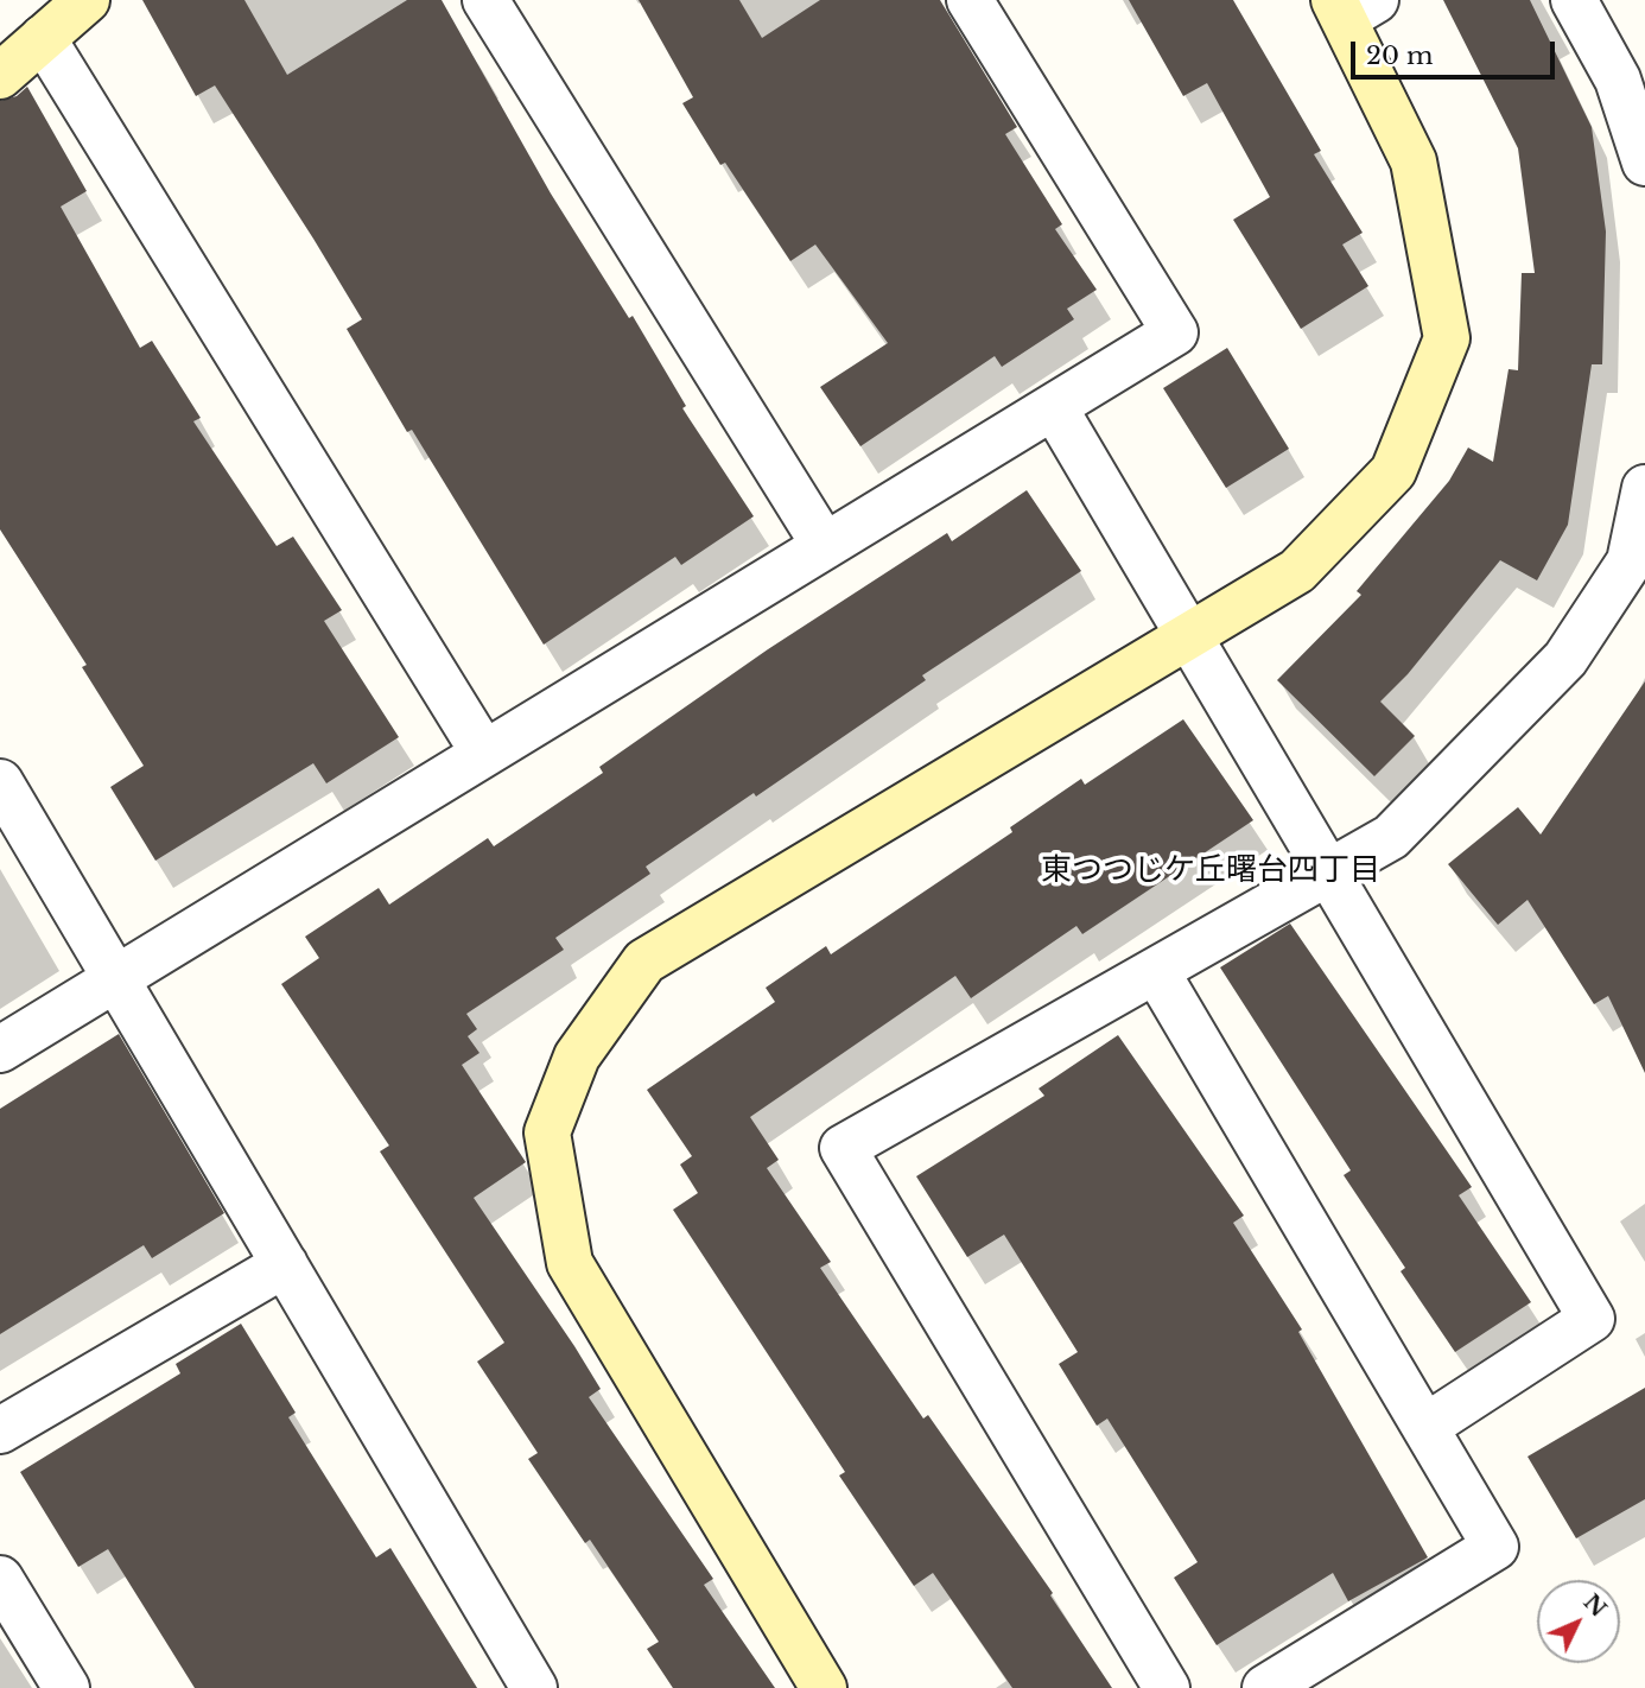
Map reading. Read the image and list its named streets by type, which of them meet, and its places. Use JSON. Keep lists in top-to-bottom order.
{
  "districts": ["東つつじケ丘曙台四丁目"],
  "scale_bar": "20 m",
  "north": "top right"
}
